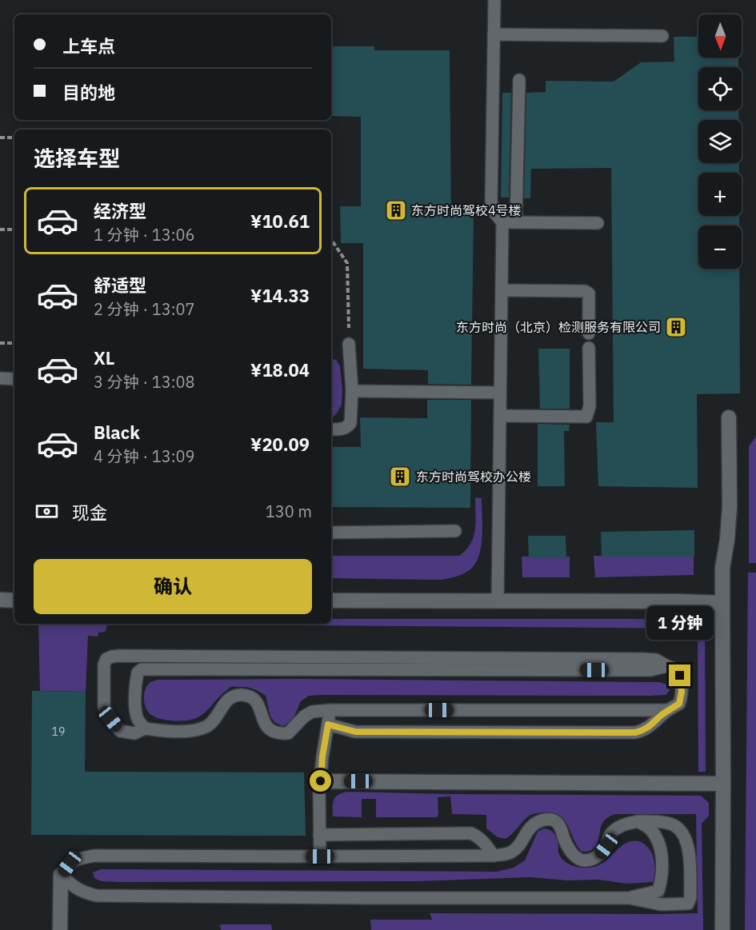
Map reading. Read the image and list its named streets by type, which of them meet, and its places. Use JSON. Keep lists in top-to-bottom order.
{
  "places": {
    "building": ["东方时尚驾校4号楼", "东方时尚（北京）检测服务有限公司", "东方时尚驾校办公楼"]
  },
  "house_numbers": ["19"],
  "north": "bottom",
  "page": {
    "map_buttons": ["+", "−"],
    "banner": ["上车点", "目的地"],
    "heading": "选择车型",
    "list": [
      {
        "name": "经济型",
        "note": "1 分钟 · 13:06",
        "value": "¥10.61"
      },
      {
        "name": "舒适型",
        "note": "2 分钟 · 13:07",
        "value": "¥14.33"
      },
      {
        "name": "XL",
        "note": "3 分钟 · 13:08",
        "value": "¥18.04"
      },
      {
        "name": "Black",
        "note": "4 分钟 · 13:09",
        "value": "¥20.09"
      }
    ],
    "pay": ["现金", "130 m"],
    "buttons": "确认",
    "bubble": "1 分钟"
  }
}
